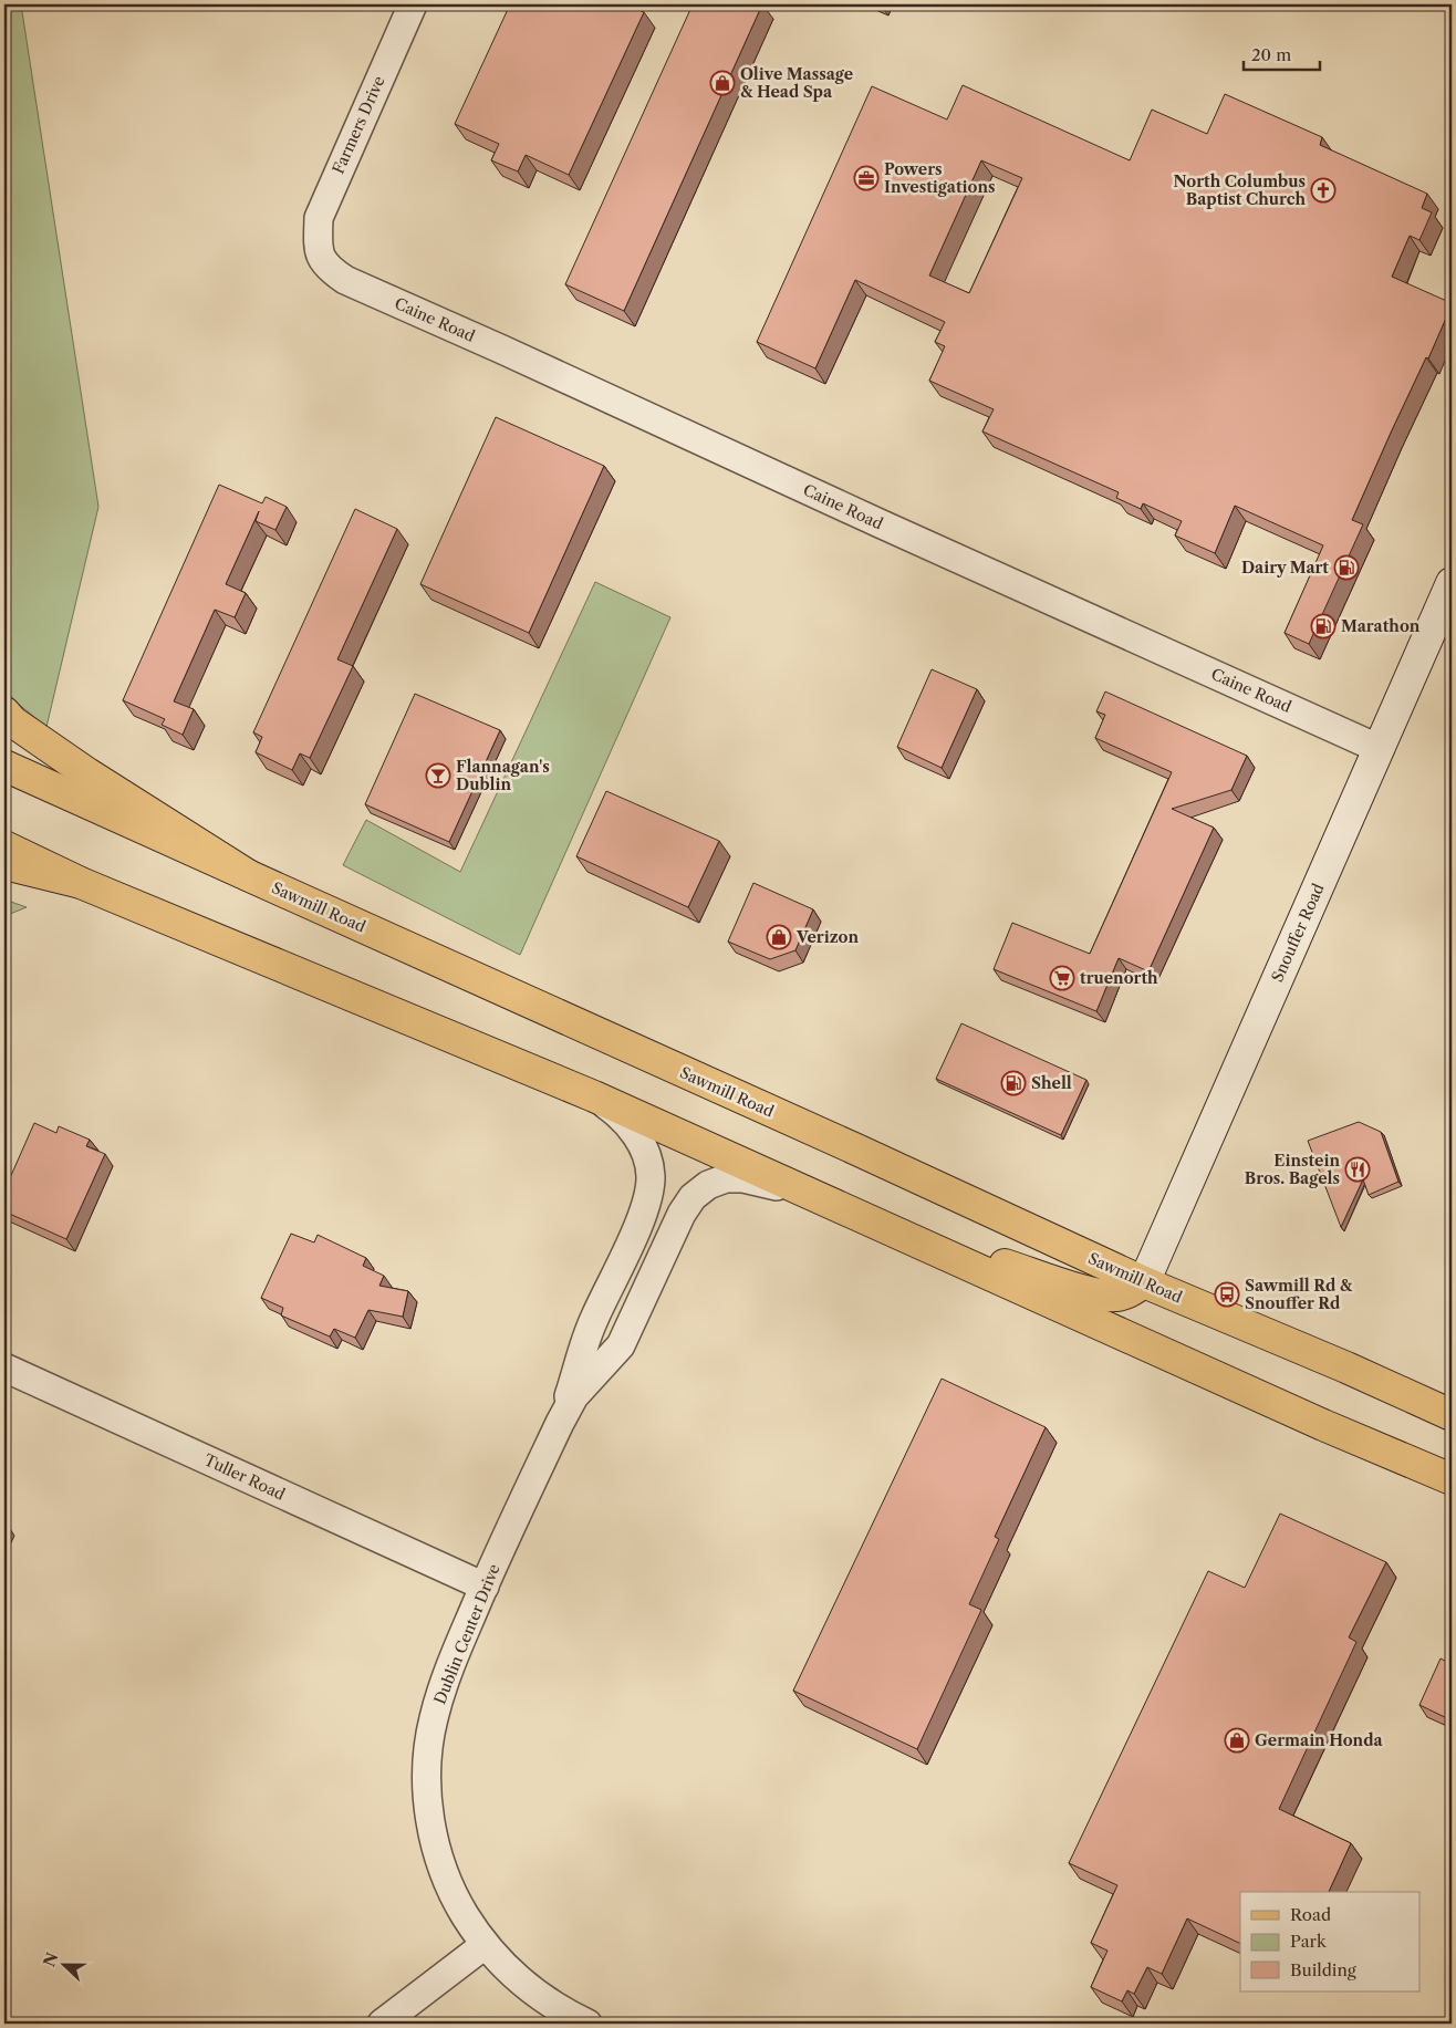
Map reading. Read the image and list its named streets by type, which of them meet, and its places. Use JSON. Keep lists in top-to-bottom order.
{
  "streets": {
    "main road": ["Sawmill Road", "Snouffer Road"],
    "street": [
      "Farmers Drive",
      "Caine Road",
      "Tuller Road",
      "Dublin Center Drive"
    ]
  },
  "crossings": [
    ["Farmers Drive", "Caine Road"],
    ["Caine Road", "Snouffer Road"],
    ["Sawmill Road", "Snouffer Road"],
    ["Tuller Road", "Dublin Center Drive"]
  ],
  "places": {
    "shop": ["Olive Massage & Head Spa", "Verizon", "Germain Honda"],
    "office": ["Powers Investigations"],
    "church": ["North Columbus Baptist Church"],
    "fuel station": ["Dairy Mart", "Marathon", "Shell"],
    "bar": ["Flannagan's Dublin"],
    "supermarket": ["truenorth"],
    "restaurant": ["Einstein Bros. Bagels"],
    "bus stop": ["Sawmill Rd & Snouffer Rd"]
  },
  "legend": ["Road", "Park", "Building"],
  "scale_bar": "20 m",
  "north": "left"
}
